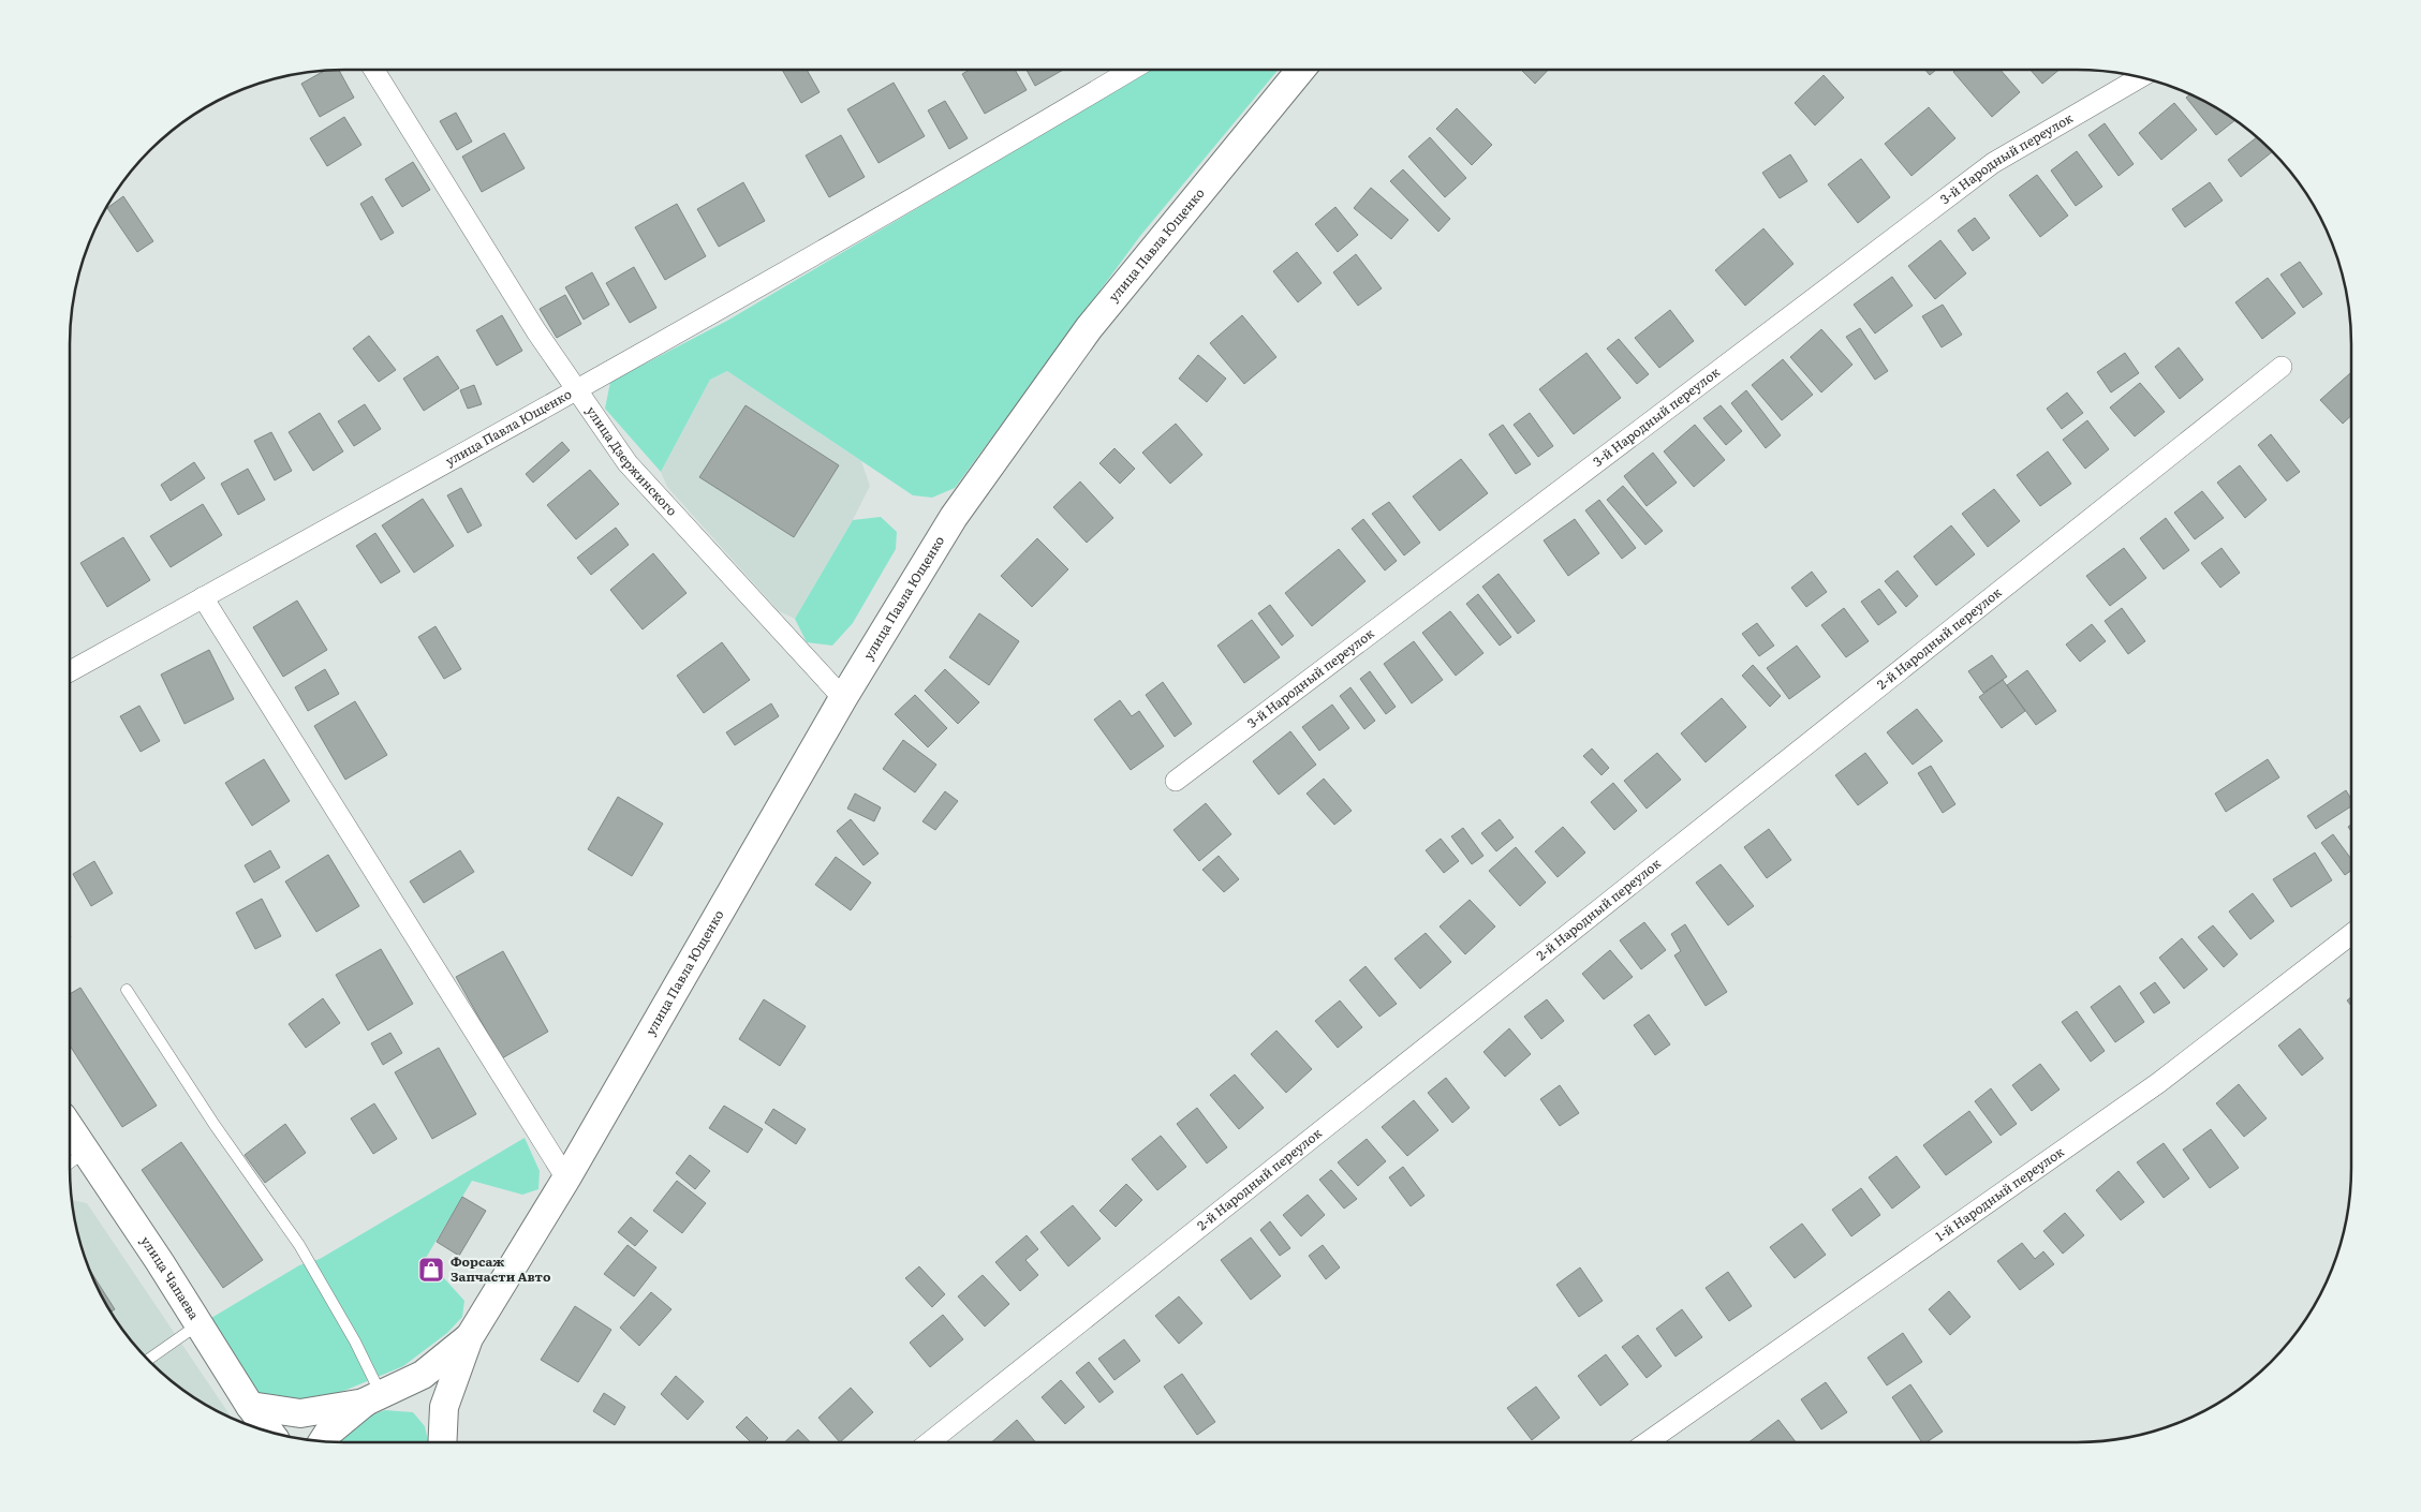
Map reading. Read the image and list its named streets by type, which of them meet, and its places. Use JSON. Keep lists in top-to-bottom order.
{
  "streets": {
    "street": [
      "3-й Народный переулок",
      "улица Павла Ющенко",
      "улица Дзержинского",
      "2-й Народный переулок",
      "1-й Народный переулок",
      "улица Чапаева"
    ]
  },
  "crossings": [
    ["улица Павла Ющенко", "улица Дзержинского"]
  ],
  "places": {
    "shop": ["Форсаж Запчасти Авто"]
  }
}
